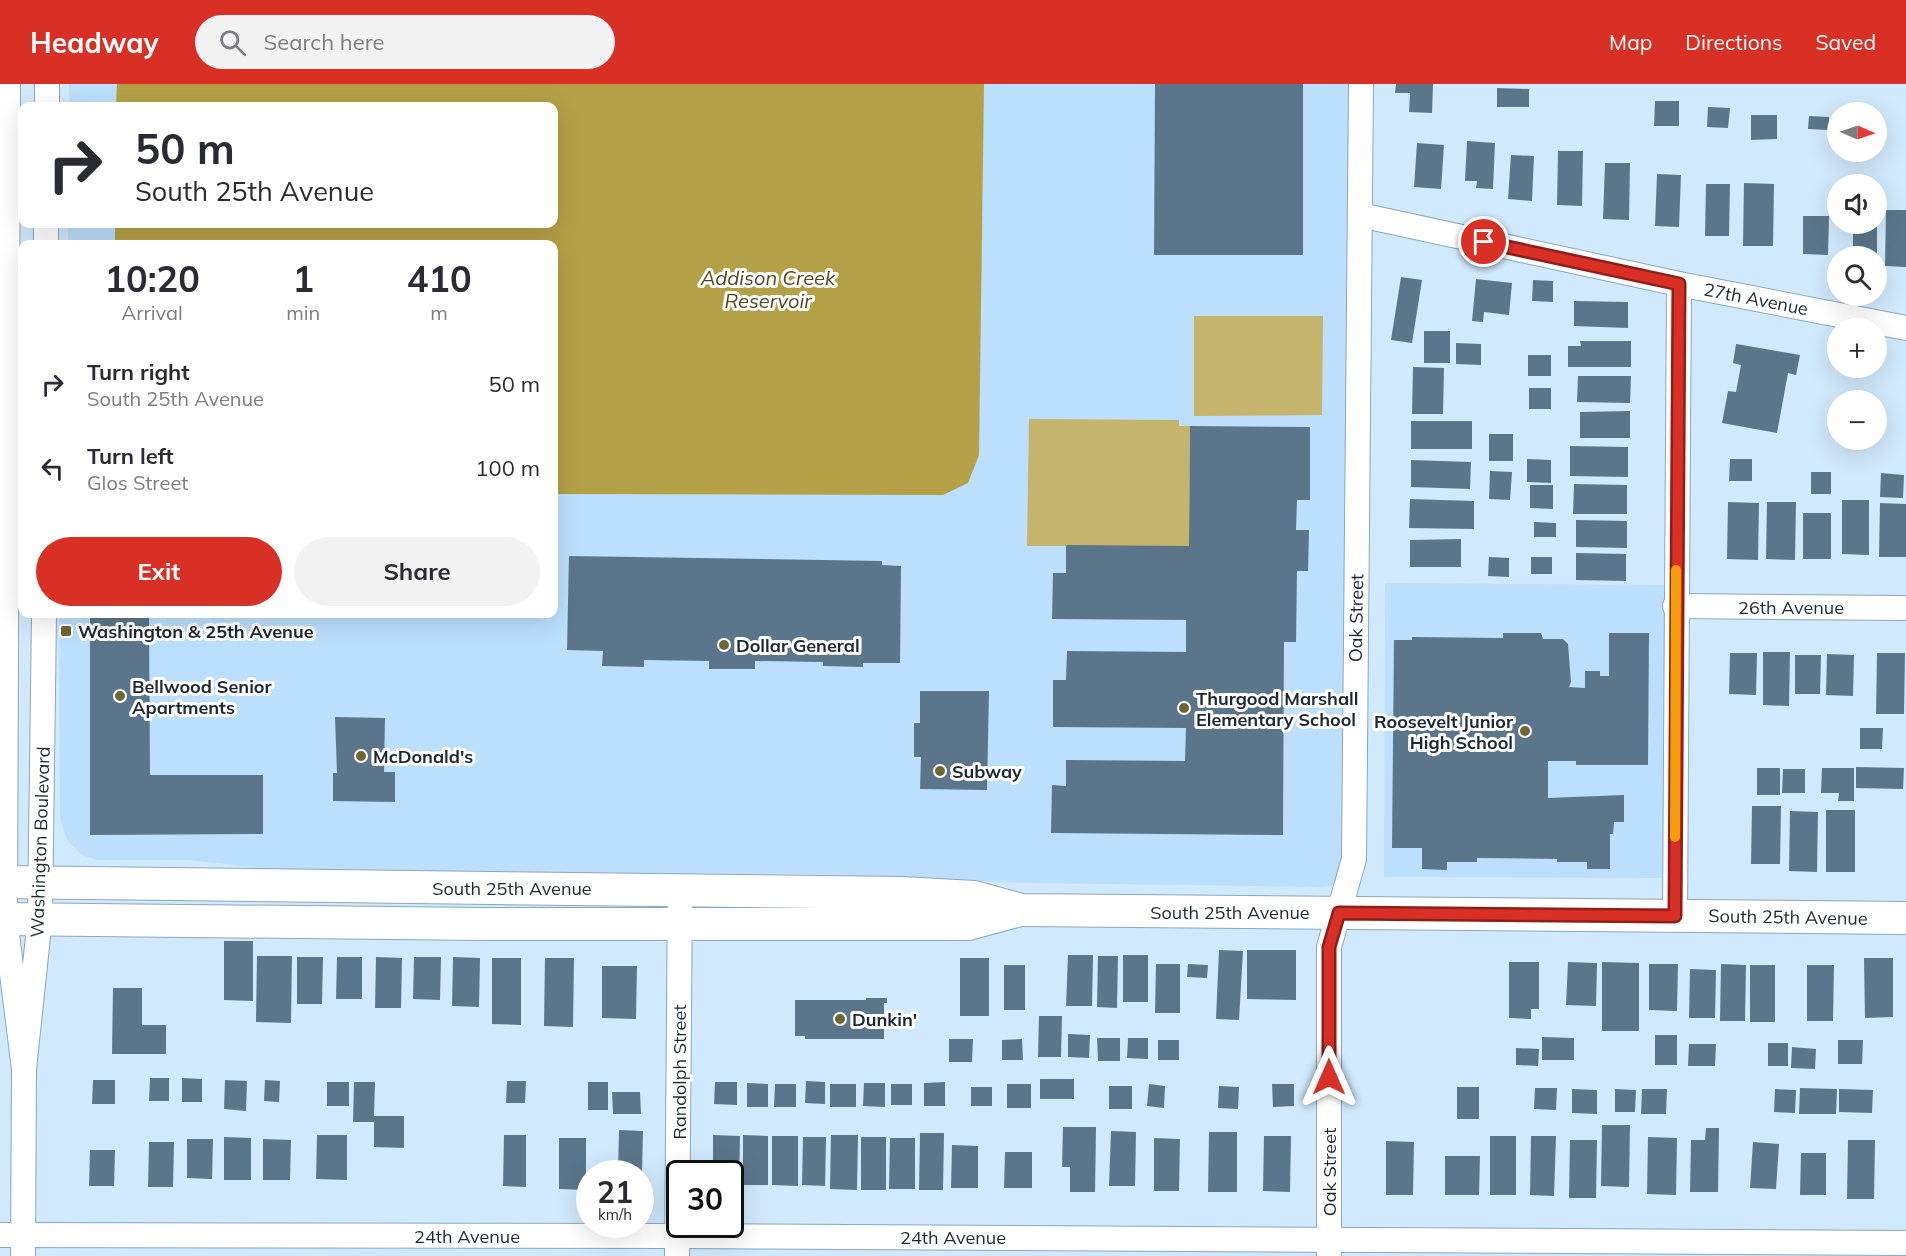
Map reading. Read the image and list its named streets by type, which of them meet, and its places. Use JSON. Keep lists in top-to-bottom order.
{
  "streets": {
    "main road": ["South 25th Avenue"],
    "street": [
      "27th Avenue",
      "26th Avenue",
      "Oak Street",
      "Washington Boulevard",
      "Randolph Street",
      "24th Avenue"
    ]
  },
  "crossings": [
    ["27th Avenue", "Oak Street"],
    ["Oak Street", "South 25th Avenue"],
    ["Oak Street", "24th Avenue"],
    ["Washington Boulevard", "South 25th Avenue"],
    ["Washington Boulevard", "24th Avenue"],
    ["South 25th Avenue", "Randolph Street"],
    ["Randolph Street", "24th Avenue"]
  ],
  "water": ["Addison Creek Reservoir"],
  "places": {
    "transit": ["Washington & 25th Avenue"],
    "other": [
      "Dollar General",
      "Bellwood Senior Apartments",
      "Thurgood Marshall Elementary School",
      "Roosevelt Junior High School",
      "McDonald's",
      "Subway",
      "Dunkin'"
    ]
  },
  "north": "right",
  "page": {
    "header": "Headway",
    "search": "Search here",
    "nav": ["Map", "Directions", "Saved"],
    "map_buttons": ["+", "−"],
    "turn": ["50 m", "South 25th Avenue"],
    "eta": [
      "10:20",
      "Arrival",
      "1",
      "min",
      "410",
      "m"
    ],
    "list": [
      {
        "name": "Turn right",
        "note": "South 25th Avenue",
        "value": "50 m"
      },
      {
        "name": "Turn left",
        "note": "Glos Street",
        "value": "100 m"
      }
    ],
    "buttons": ["Exit", "Share"],
    "speed": "21 km/h",
    "limit": "30"
  }
}
